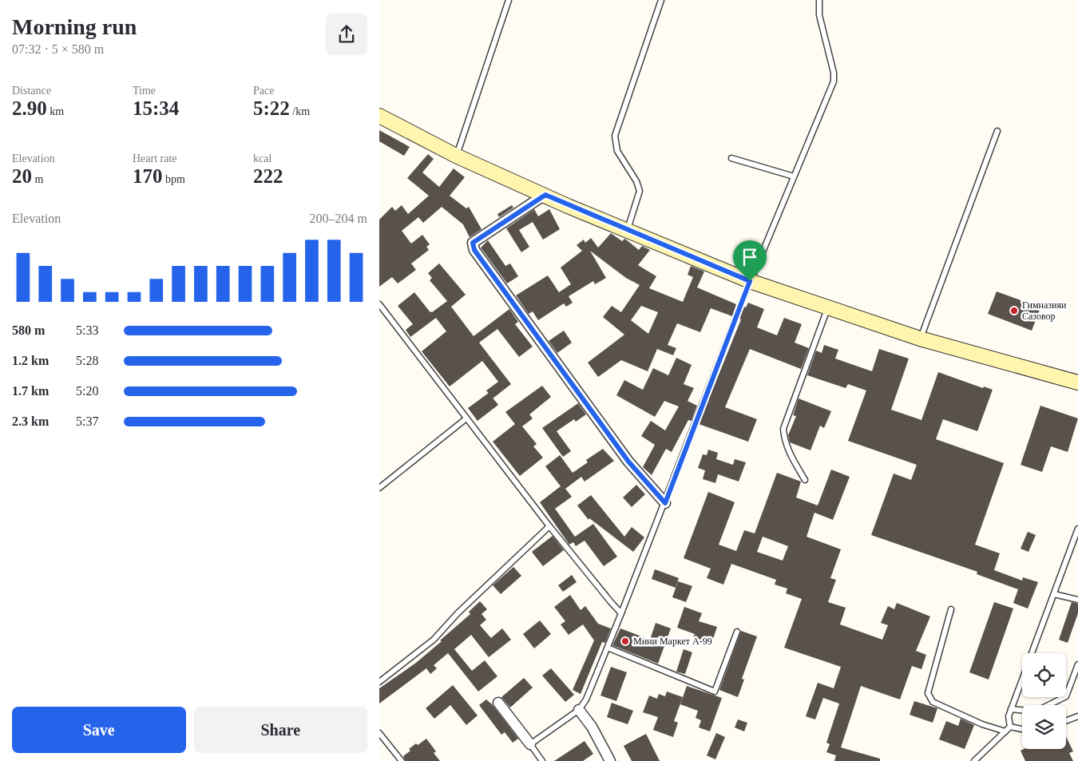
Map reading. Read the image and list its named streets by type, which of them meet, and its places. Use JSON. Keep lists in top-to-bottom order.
{
  "places": ["Гимназияи Сазовор", "Мини Маркет А-99"],
  "page": {
    "heading": ["Morning run", "07:32 · 5 × 580 m"],
    "stats": [
      ["Distance", "2.90 km"],
      ["Time", "15:34"],
      ["Pace", "5:22 /km"],
      ["Elevation", "20 m"],
      ["Heart rate", "170 bpm"],
      ["kcal", "222"]
    ],
    "chart": ["Elevation", "200–204 m"],
    "list": [
      {
        "name": "580 m",
        "note": "5:33"
      },
      {
        "name": "1.2 km",
        "note": "5:28"
      },
      {
        "name": "1.7 km",
        "note": "5:20"
      },
      {
        "name": "2.3 km",
        "note": "5:37"
      }
    ],
    "buttons": ["Save", "Share"]
  }
}
